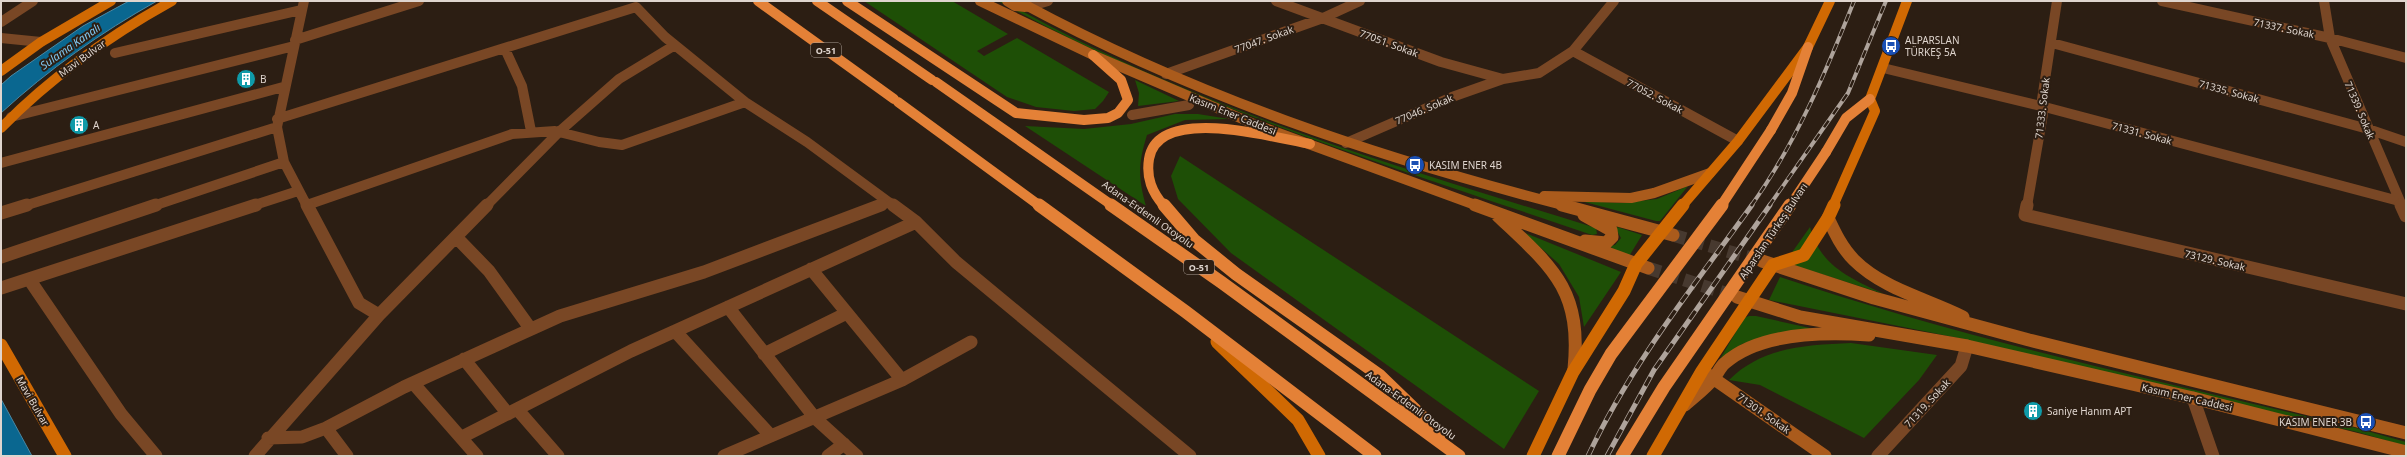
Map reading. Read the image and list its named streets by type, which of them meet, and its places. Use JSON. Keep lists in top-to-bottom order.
{
  "streets": {
    "highway": ["O-51", "Adana-Erdemli Otoyolu", "Alparslan Türkeş Bulvarı"],
    "main road": ["Mavi Bulvar", "Kasım Ener Caddesi", "71301. Sokak"],
    "street": [
      "71337. Sokak",
      "77047. Sokak",
      "77051. Sokak",
      "71335. Sokak",
      "77052. Sokak",
      "71333. Sokak",
      "77046. Sokak",
      "71339. Sokak",
      "71331. Sokak",
      "73129. Sokak",
      "71319. Sokak"
    ]
  },
  "crossings": [
    ["71337. Sokak", "71339. Sokak"],
    ["77047. Sokak", "77051. Sokak"],
    ["77047. Sokak", "Kasım Ener Caddesi"],
    ["77051. Sokak", "77046. Sokak"],
    ["71335. Sokak", "71333. Sokak"],
    ["71335. Sokak", "71339. Sokak"],
    ["71333. Sokak", "71331. Sokak"],
    ["71333. Sokak", "73129. Sokak"],
    ["77046. Sokak", "Kasım Ener Caddesi"],
    ["71339. Sokak", "71331. Sokak"],
    ["Kasım Ener Caddesi", "Alparslan Türkeş Bulvarı"],
    ["Kasım Ener Caddesi", "71319. Sokak"],
    ["71331. Sokak", "Alparslan Türkeş Bulvarı"],
    ["Alparslan Türkeş Bulvarı", "71301. Sokak"]
  ],
  "water": ["Sulama Kanalı"],
  "places": {
    "bus stop": ["ALPARSLAN TÜRKEŞ 5A", "KASIM ENER 4B", "KASIM ENER 3B"],
    "building": ["B", "A", "Saniye Hanım APT"]
  }
}
